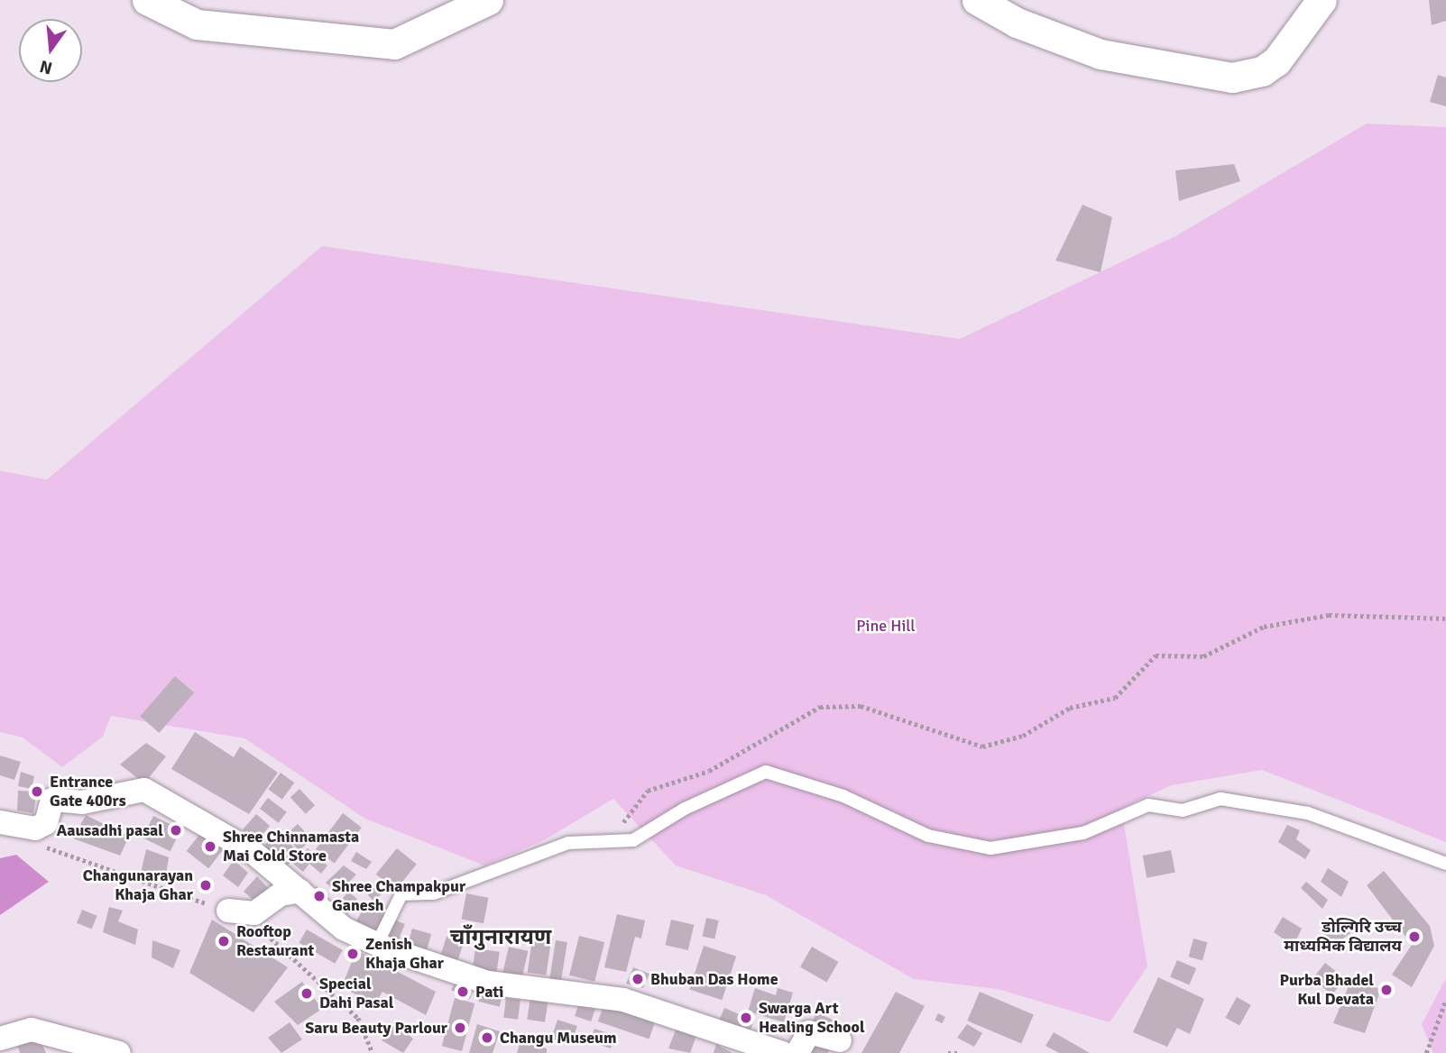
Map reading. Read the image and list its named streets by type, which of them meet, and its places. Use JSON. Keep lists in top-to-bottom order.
{
  "districts": ["चाँगुनारायण"],
  "parks": ["Pine Hill"],
  "places": [
    "Entrance Gate 400rs",
    "Aausadhi pasal",
    "Shree Chinnamasta Mai Cold Store",
    "Changunarayan Khaja Ghar",
    "Shree Champakpur Ganesh",
    "डोल्गिरि उच्च माध्यमिक विद्यालय",
    "Rooftop Restaurant",
    "Zenish Khaja Ghar",
    "Bhuban Das Home",
    "Purba Bhadel Kul Devata",
    "Pati",
    "Special Dahi Pasal",
    "Swarga Art Healing School",
    "Saru Beauty Parlour",
    "Changu Museum"
  ],
  "north": "bottom"
}
